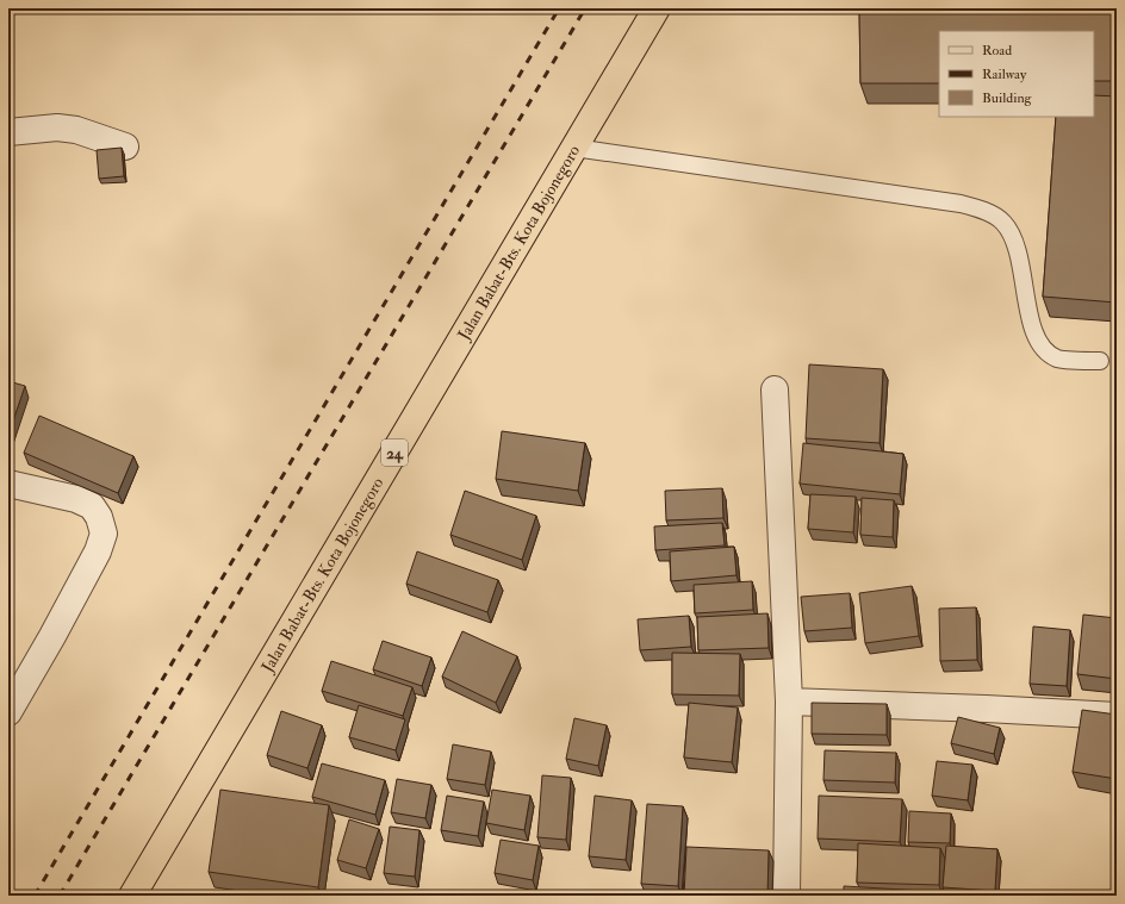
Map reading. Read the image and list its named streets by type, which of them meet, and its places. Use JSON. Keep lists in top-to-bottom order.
{
  "streets": {
    "highway": ["Jalan Babat-Bts. Kota Bojonegoro", "24"]
  },
  "legend": ["Road", "Railway", "Building"]
}
